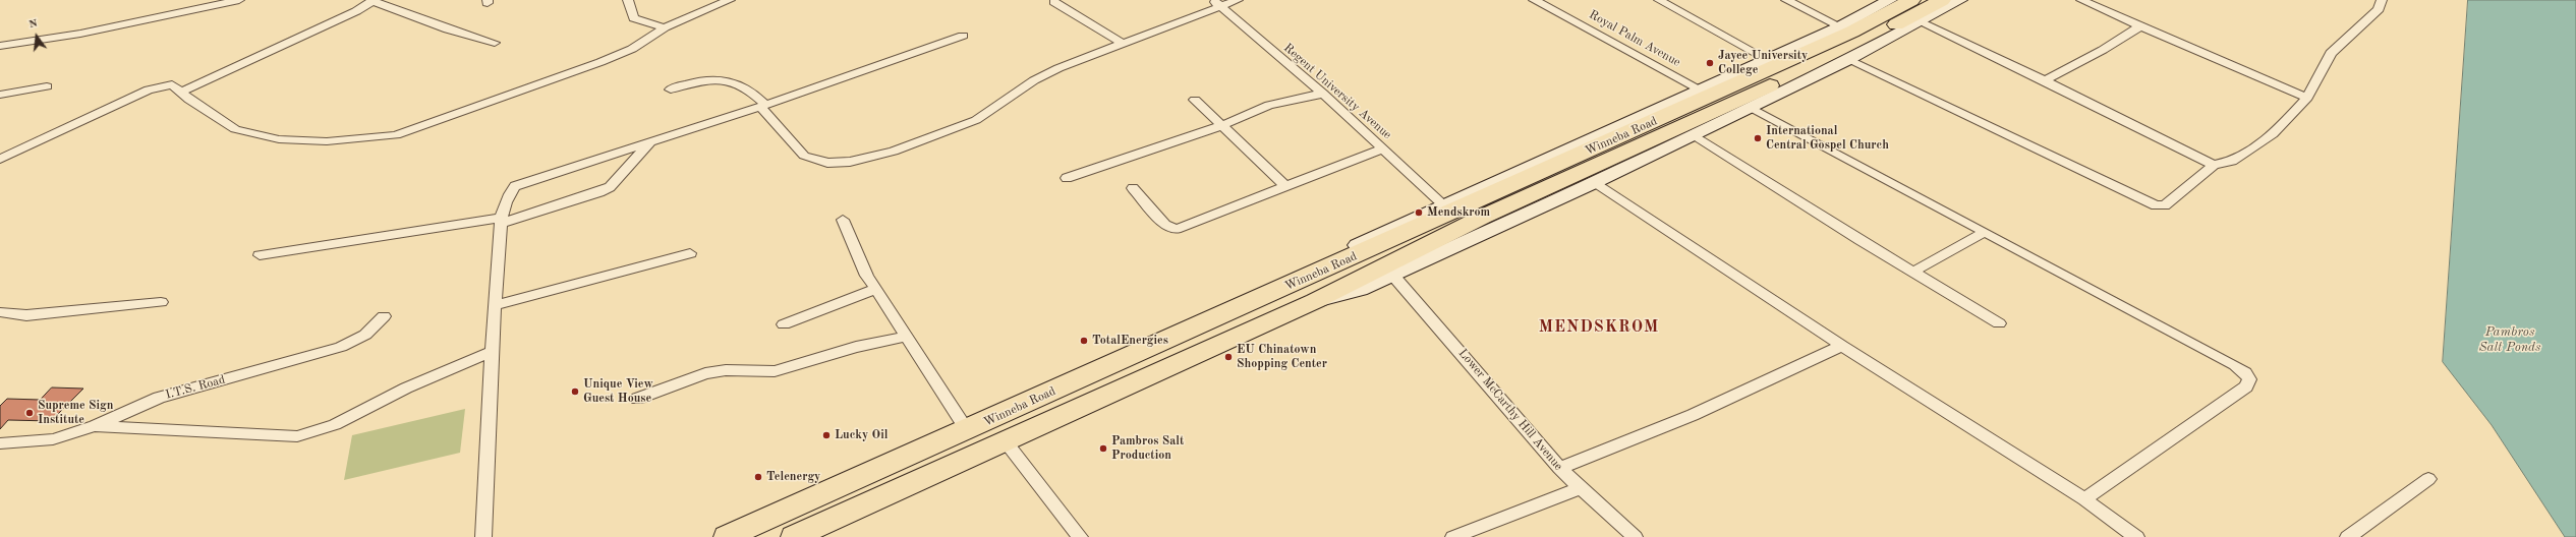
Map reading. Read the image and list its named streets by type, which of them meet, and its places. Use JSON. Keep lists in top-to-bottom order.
{
  "streets": {
    "highway": ["Winneba Road"],
    "street": [
      "Royal Palm Avenue",
      "Regent University Avenue",
      "I.T.S. Road",
      "Lower McCarthy Hill Avenue"
    ]
  },
  "districts": ["MENDSKROM"],
  "water": ["Pambros Salt Ponds"],
  "places": [
    "Jayee University College",
    "International Central Gospel Church",
    "Mendskrom",
    "TotalEnergies",
    "EU Chinatown Shopping Center",
    "Unique View Guest House",
    "Supreme Sign Institute",
    "Lucky Oil",
    "Pambros Salt Production",
    "Telenergy"
  ],
  "north": "top"
}
